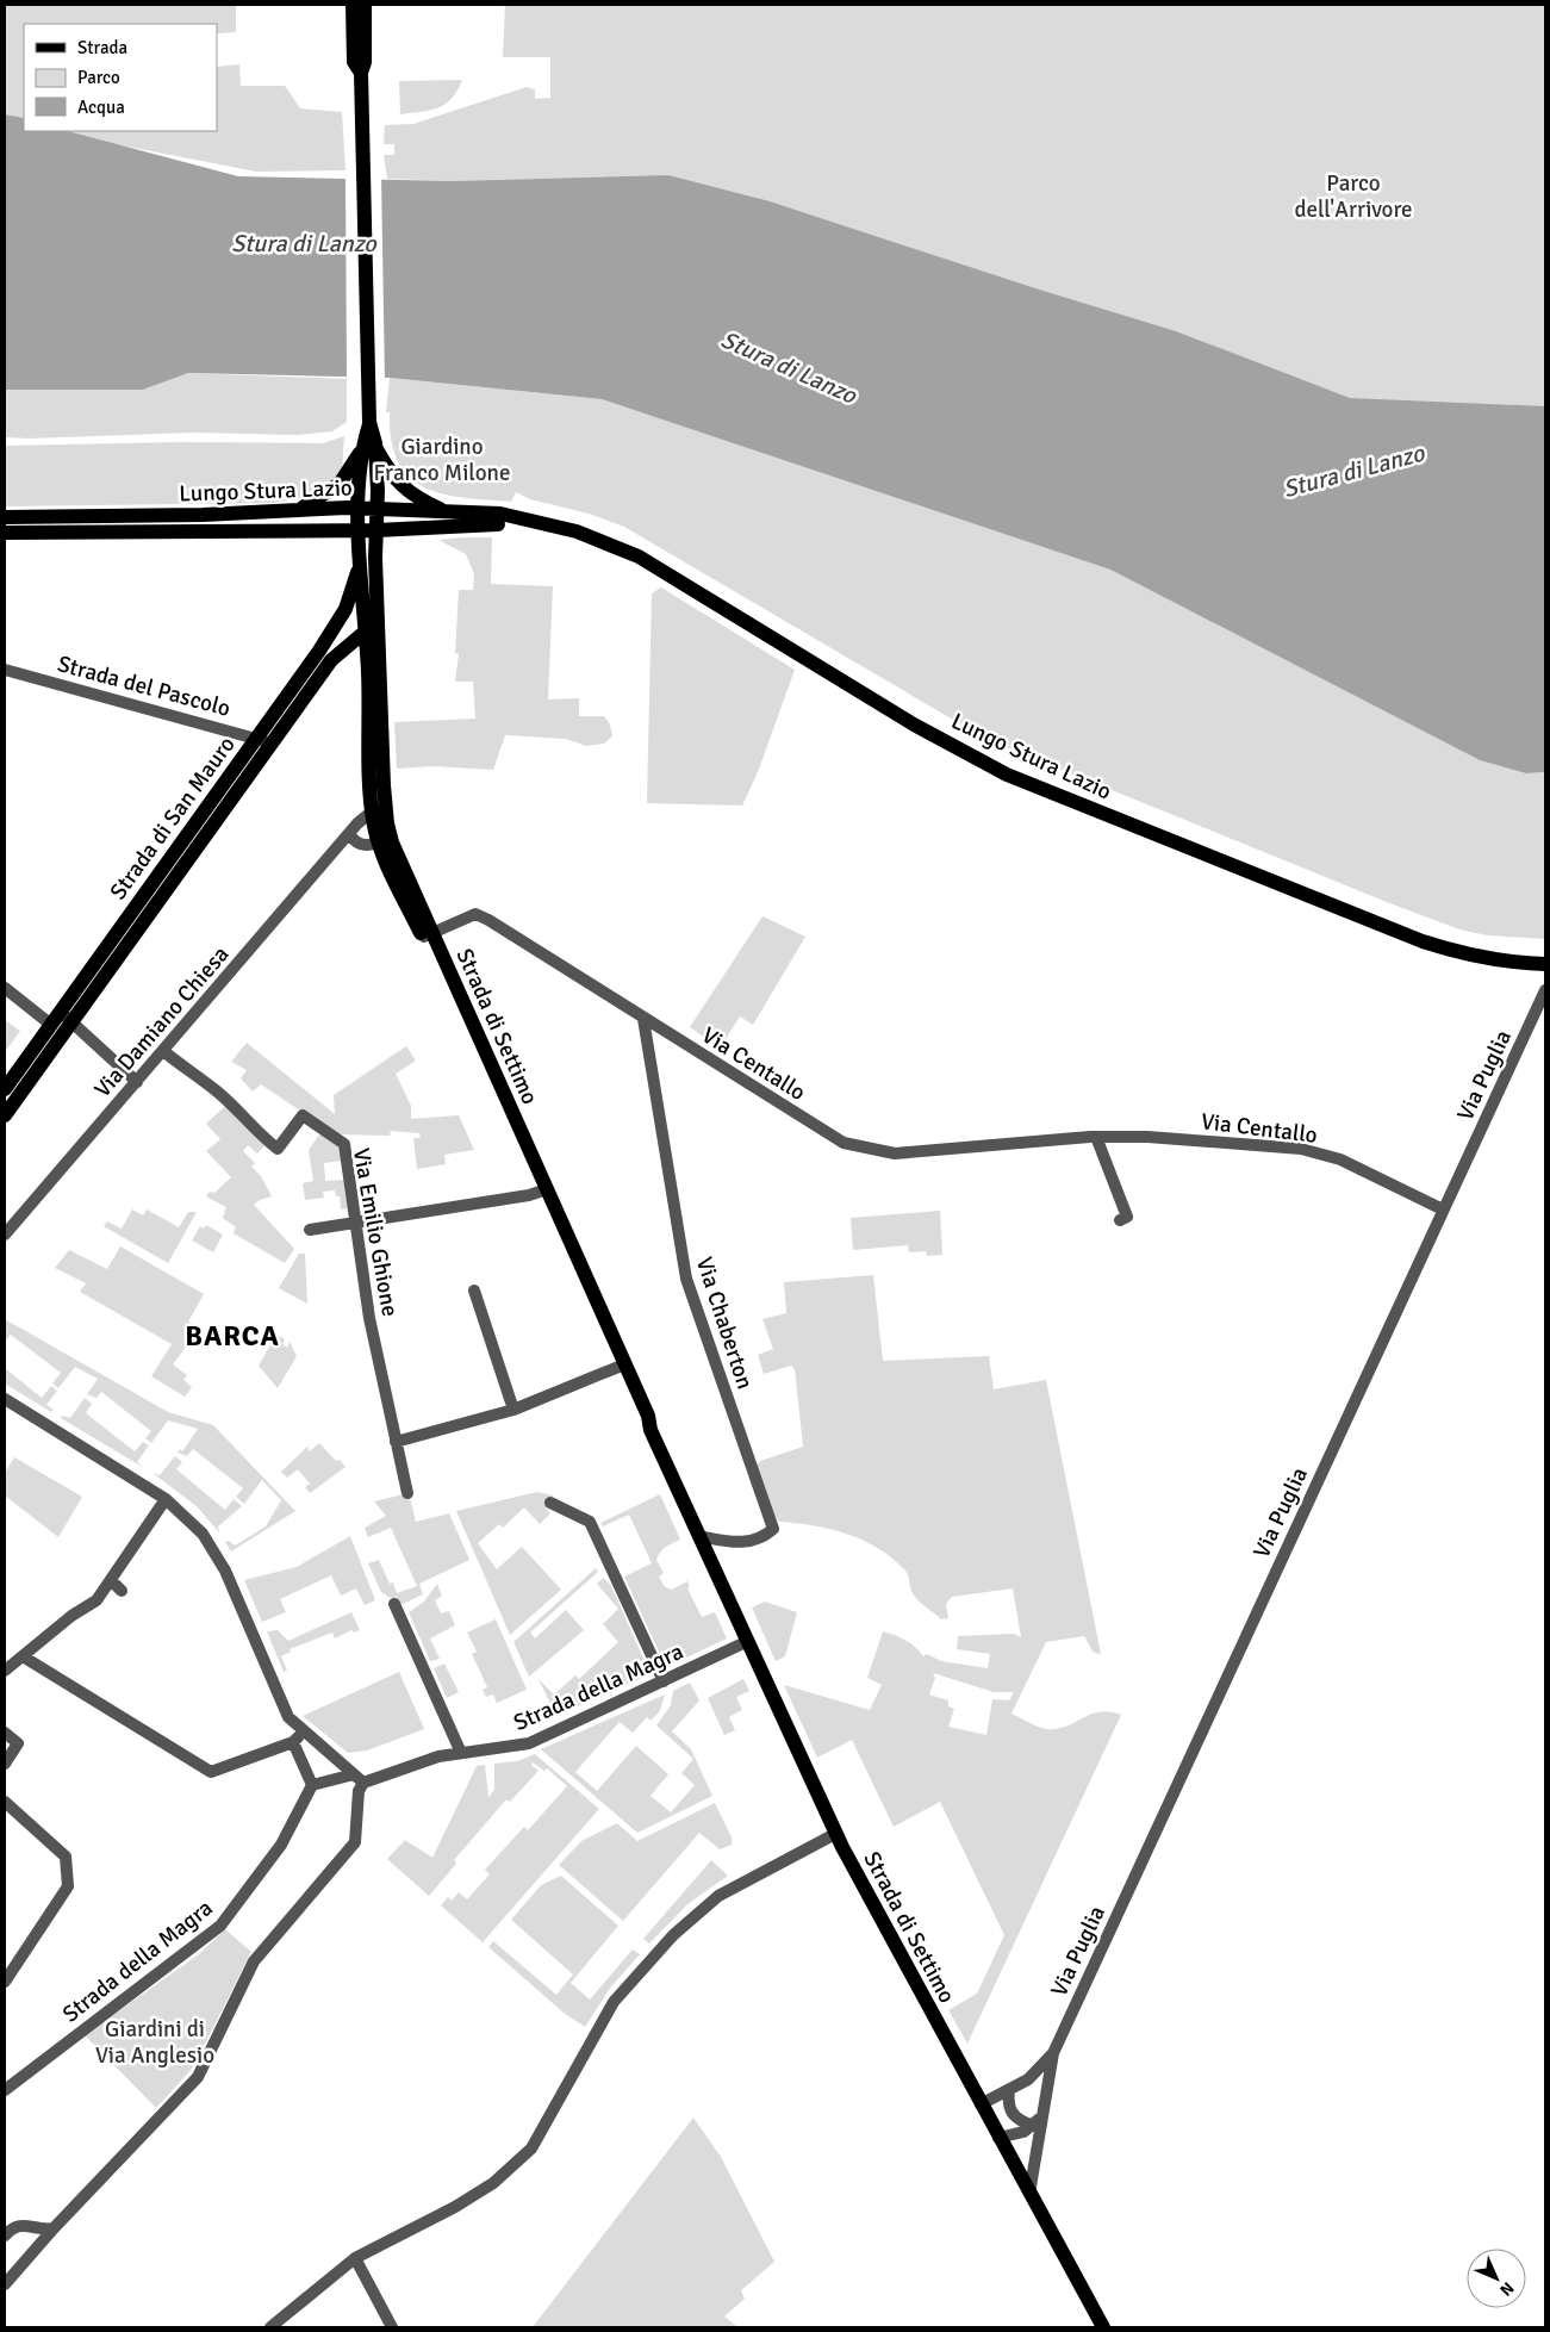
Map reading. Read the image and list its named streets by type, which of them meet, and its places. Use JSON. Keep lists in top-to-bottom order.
{
  "streets": {
    "main road": ["Lungo Stura Lazio", "Strada di San Mauro", "Strada di Settimo"],
    "street": [
      "Strada del Pascolo",
      "Via Damiano Chiesa",
      "Via Centallo",
      "Via Puglia",
      "Via Emilio Ghione",
      "Via Chaberton",
      "Strada della Magra"
    ]
  },
  "crossings": [
    ["Lungo Stura Lazio", "Strada di Settimo"],
    ["Strada del Pascolo", "Strada di San Mauro"],
    ["Strada di San Mauro", "Strada di Settimo"],
    ["Via Damiano Chiesa", "Strada di Settimo"],
    ["Via Damiano Chiesa", "Via Emilio Ghione"],
    ["Strada di Settimo", "Via Centallo"],
    ["Strada di Settimo", "Via Puglia"],
    ["Strada di Settimo", "Via Chaberton"],
    ["Strada di Settimo", "Strada della Magra"],
    ["Via Centallo", "Via Puglia"],
    ["Via Centallo", "Via Chaberton"]
  ],
  "districts": ["BARCA"],
  "water": ["Stura di Lanzo"],
  "parks": ["Parco dell'Arrivore", "Giardino Franco Milone", "Giardini di Via Anglesio"],
  "legend": ["Strada", "Parco", "Acqua"],
  "north": "bottom right"
}
